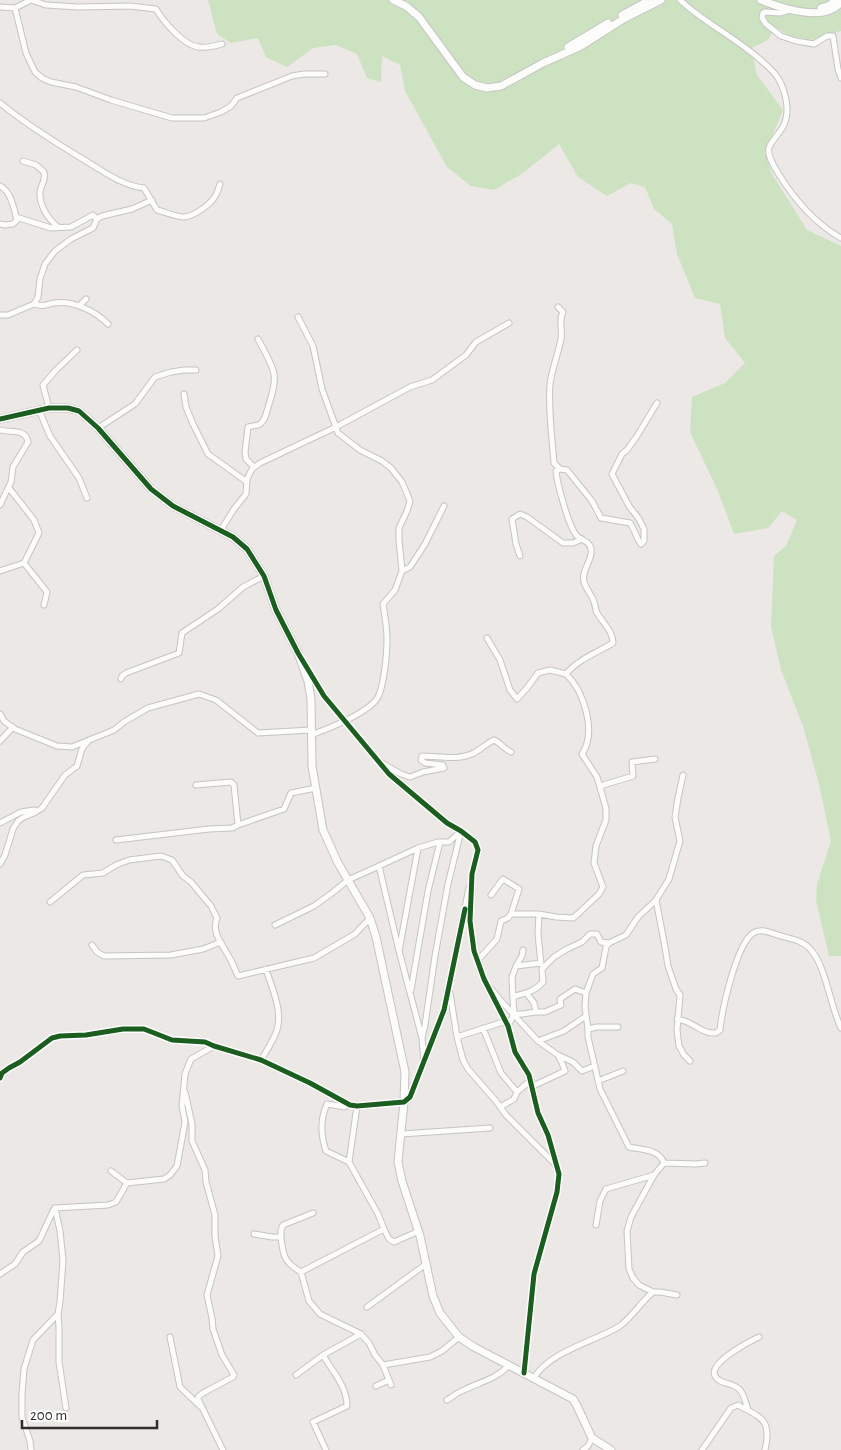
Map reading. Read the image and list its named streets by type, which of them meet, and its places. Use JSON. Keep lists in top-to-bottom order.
{
  "scale_bar": "200 m"
}
